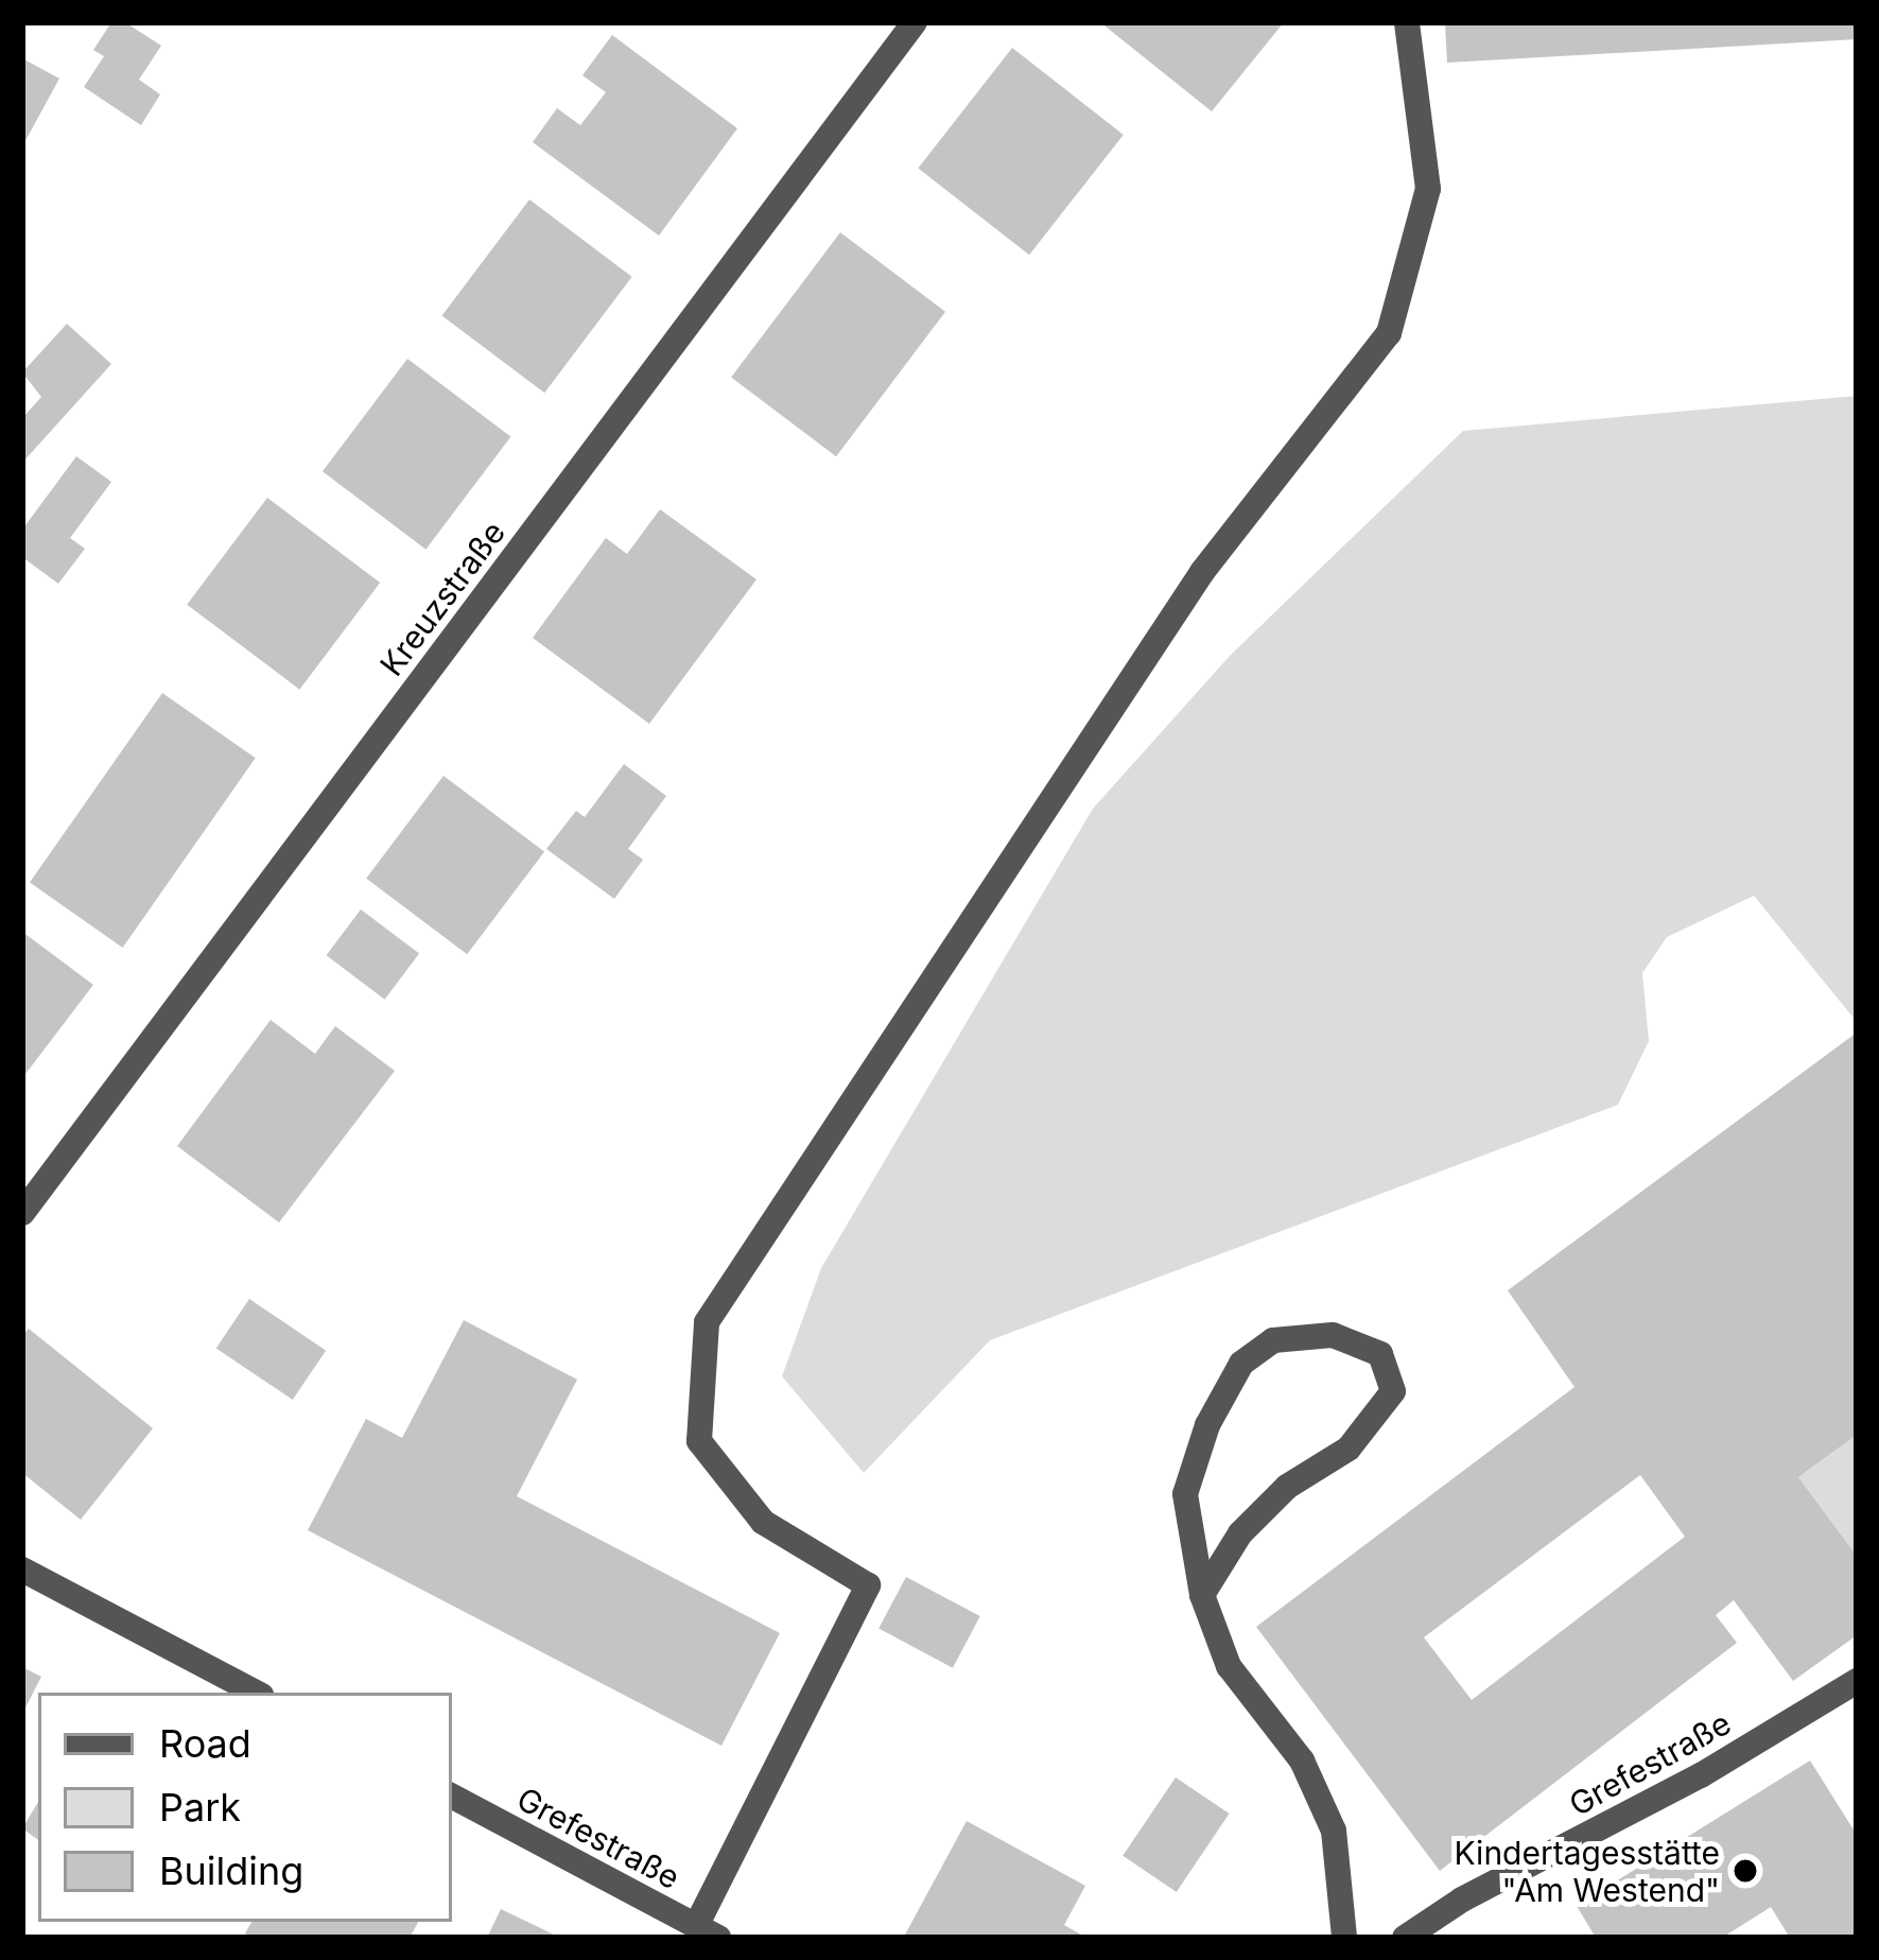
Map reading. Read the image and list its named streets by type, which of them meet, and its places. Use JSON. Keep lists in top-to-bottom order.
{
  "streets": {
    "street": ["Kreuzstraße", "Grefestraße"]
  },
  "places": ["Kindertagesstätte \"Am Westend\""],
  "legend": ["Road", "Park", "Building"]
}
